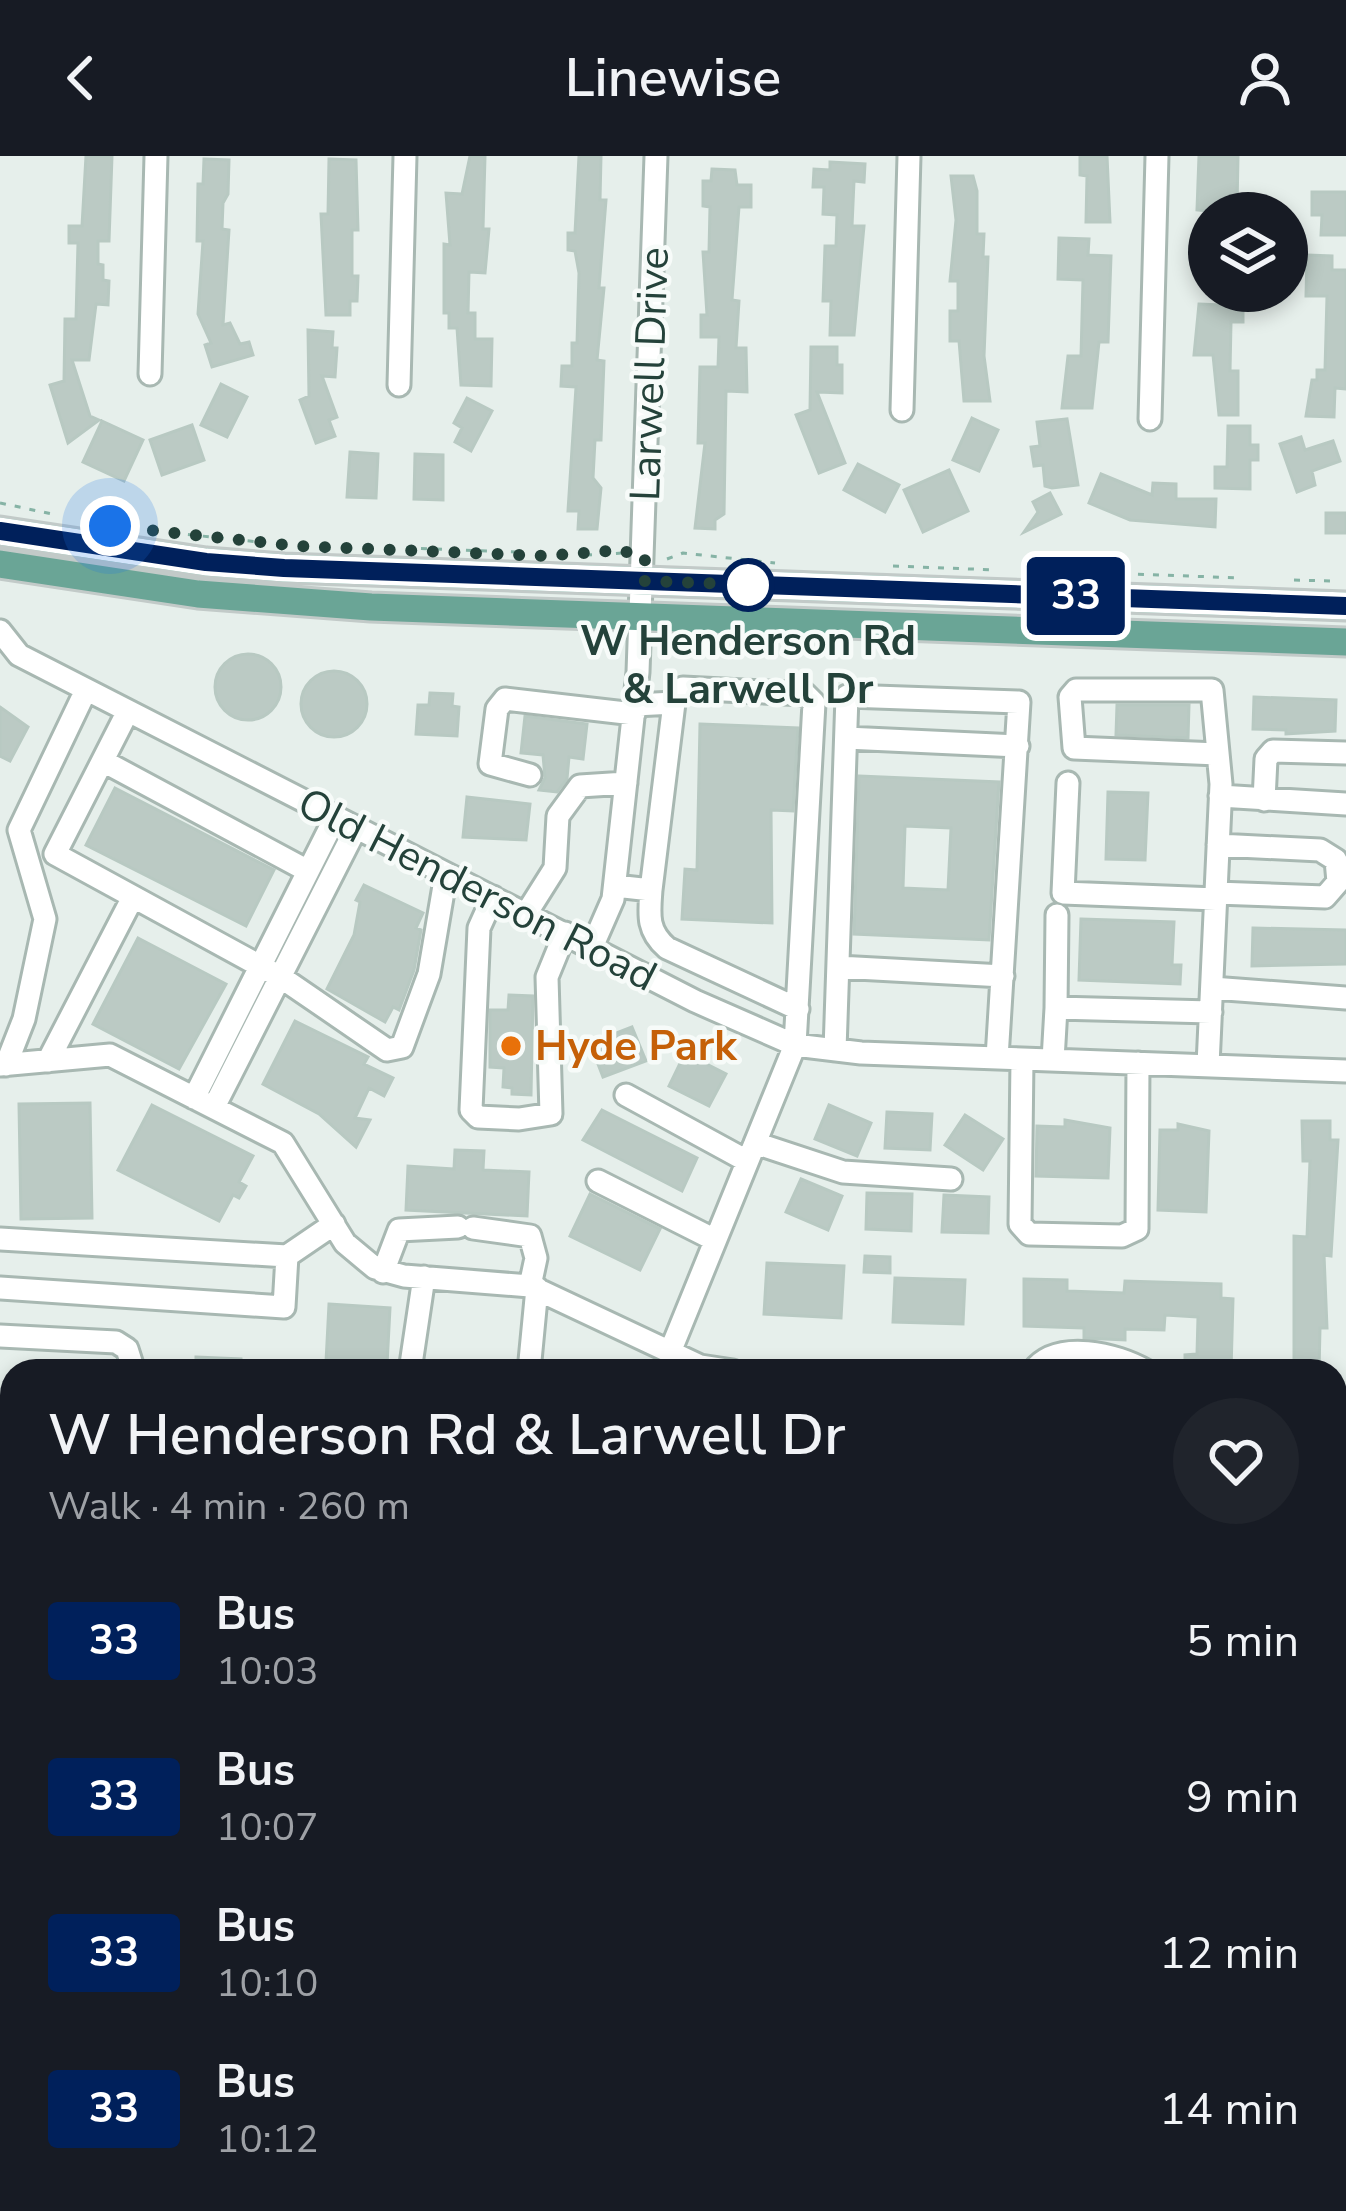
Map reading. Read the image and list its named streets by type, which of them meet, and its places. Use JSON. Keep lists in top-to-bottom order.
{
  "streets": {
    "street": ["Larwell Drive", "Old Henderson Road"]
  },
  "crossings": [
    ["Larwell Drive", "Old Henderson Road"]
  ],
  "places": ["W Henderson Rd & Larwell Dr", "Hyde Park"],
  "lines": ["bus line 33"],
  "page": {
    "header": "Linewise",
    "on_map": "33",
    "heading": ["W Henderson Rd & Larwell Dr", "Walk · 4 min · 260 m"],
    "list": [
      {
        "mark": "33",
        "name": "Bus",
        "note": "10:03",
        "value": "5 min"
      },
      {
        "mark": "33",
        "name": "Bus",
        "note": "10:07",
        "value": "9 min"
      },
      {
        "mark": "33",
        "name": "Bus",
        "note": "10:10",
        "value": "12 min"
      },
      {
        "mark": "33",
        "name": "Bus",
        "note": "10:12",
        "value": "14 min"
      }
    ]
  }
}
